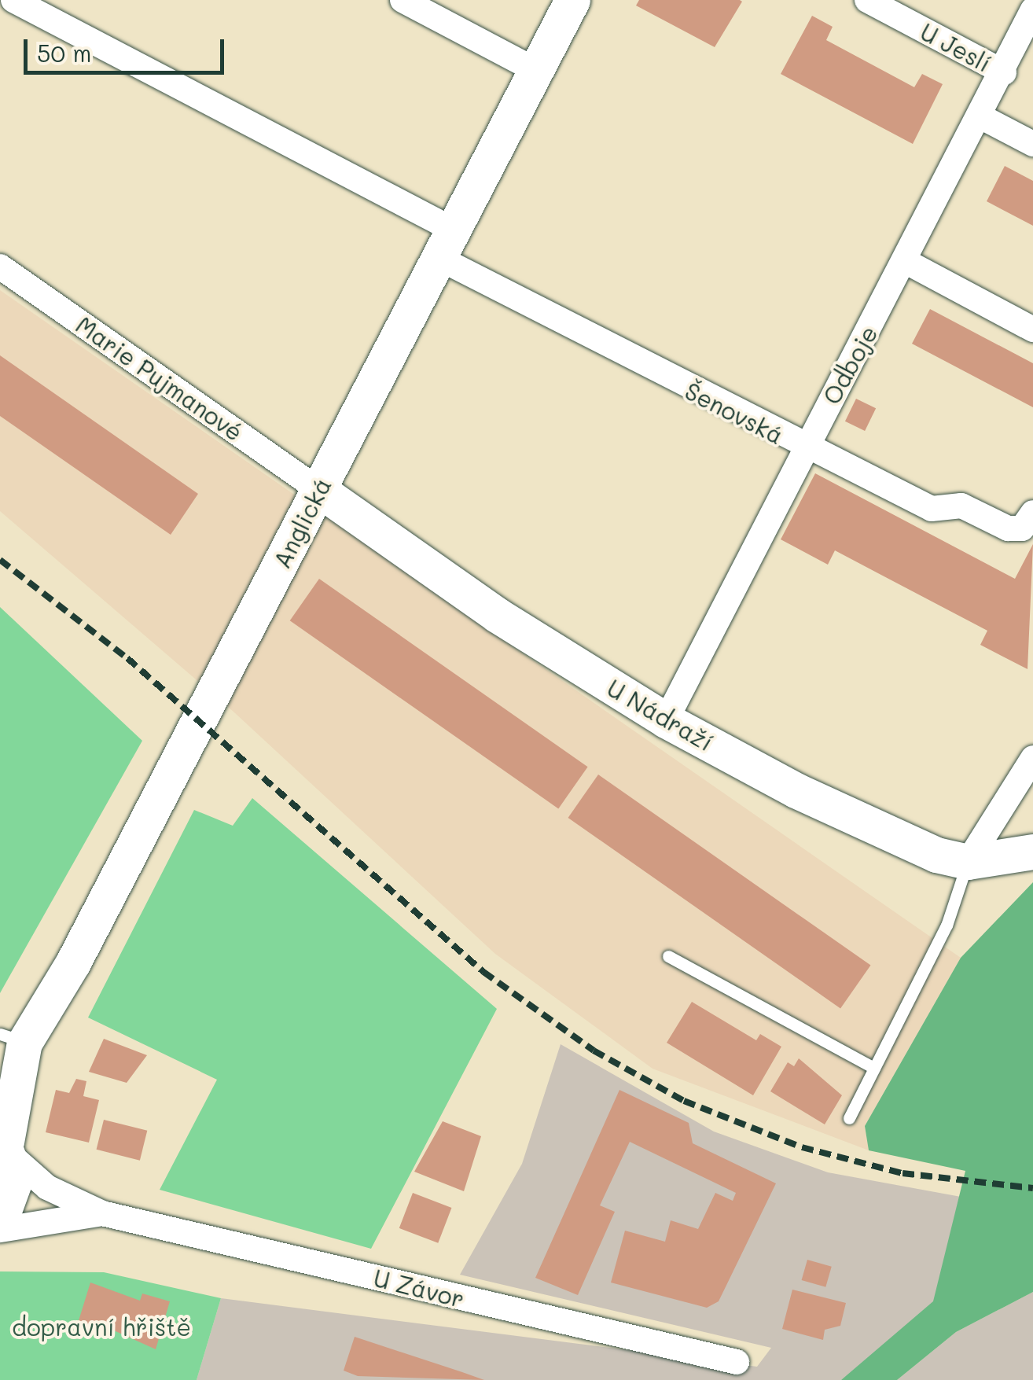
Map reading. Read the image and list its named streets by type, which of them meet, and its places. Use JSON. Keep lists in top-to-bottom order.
{
  "streets": {
    "street": [
      "U Jeslí",
      "Odboje",
      "Marie Pujmanové",
      "Šenovská",
      "Anglická",
      "U Nádraží",
      "U Závor"
    ]
  },
  "crossings": [
    ["U Jeslí", "Odboje"],
    ["Odboje", "Šenovská"],
    ["Odboje", "U Nádraží"],
    ["Marie Pujmanové", "Anglická"],
    ["Marie Pujmanové", "U Nádraží"],
    ["Šenovská", "Anglická"],
    ["Anglická", "U Nádraží"],
    ["Anglická", "U Závor"]
  ],
  "parks": ["dopravní hřiště"],
  "scale_bar": "50 m"
}
